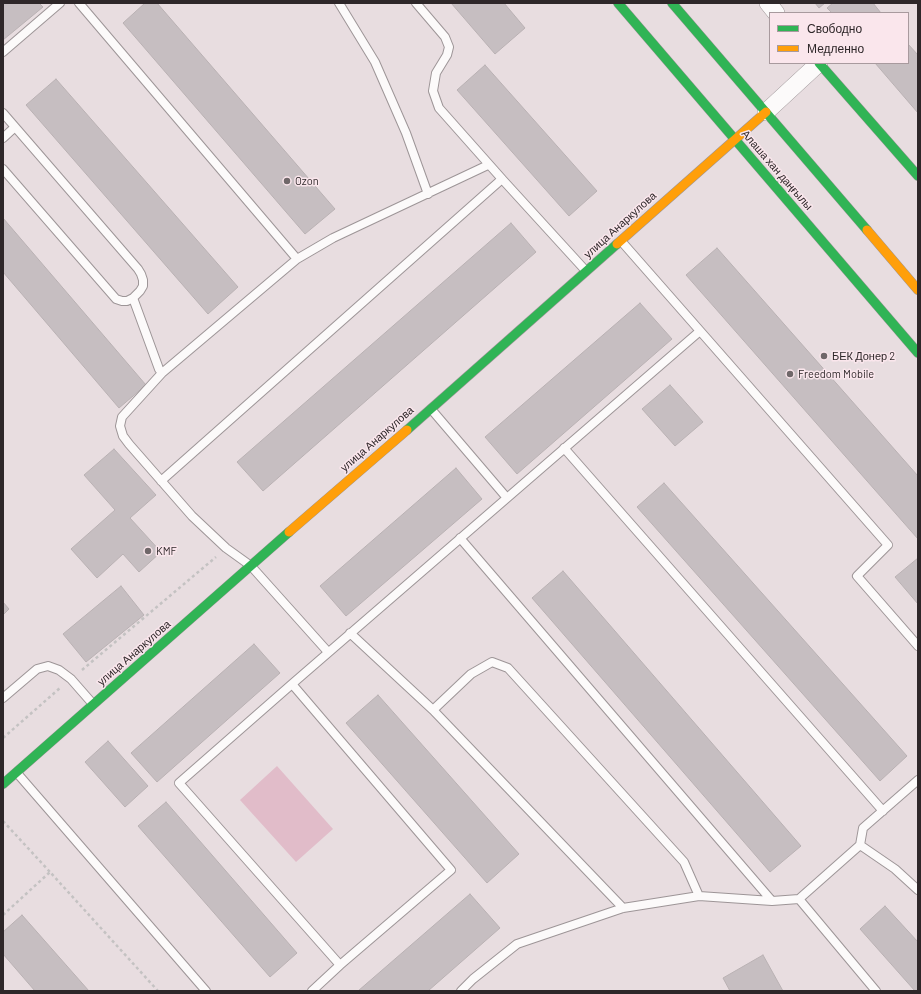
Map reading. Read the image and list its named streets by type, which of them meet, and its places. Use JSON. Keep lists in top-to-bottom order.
{
  "streets": {
    "street": ["Алаша хан даңғылы", "улица Анаркулова"]
  },
  "crossings": [
    ["Алаша хан даңғылы", "улица Анаркулова"]
  ],
  "places": [
    "Ozon",
    "БЕК Донер 2",
    "Freedom Mobile",
    "KMF"
  ],
  "legend": ["Свободно", "Медленно"]
}
